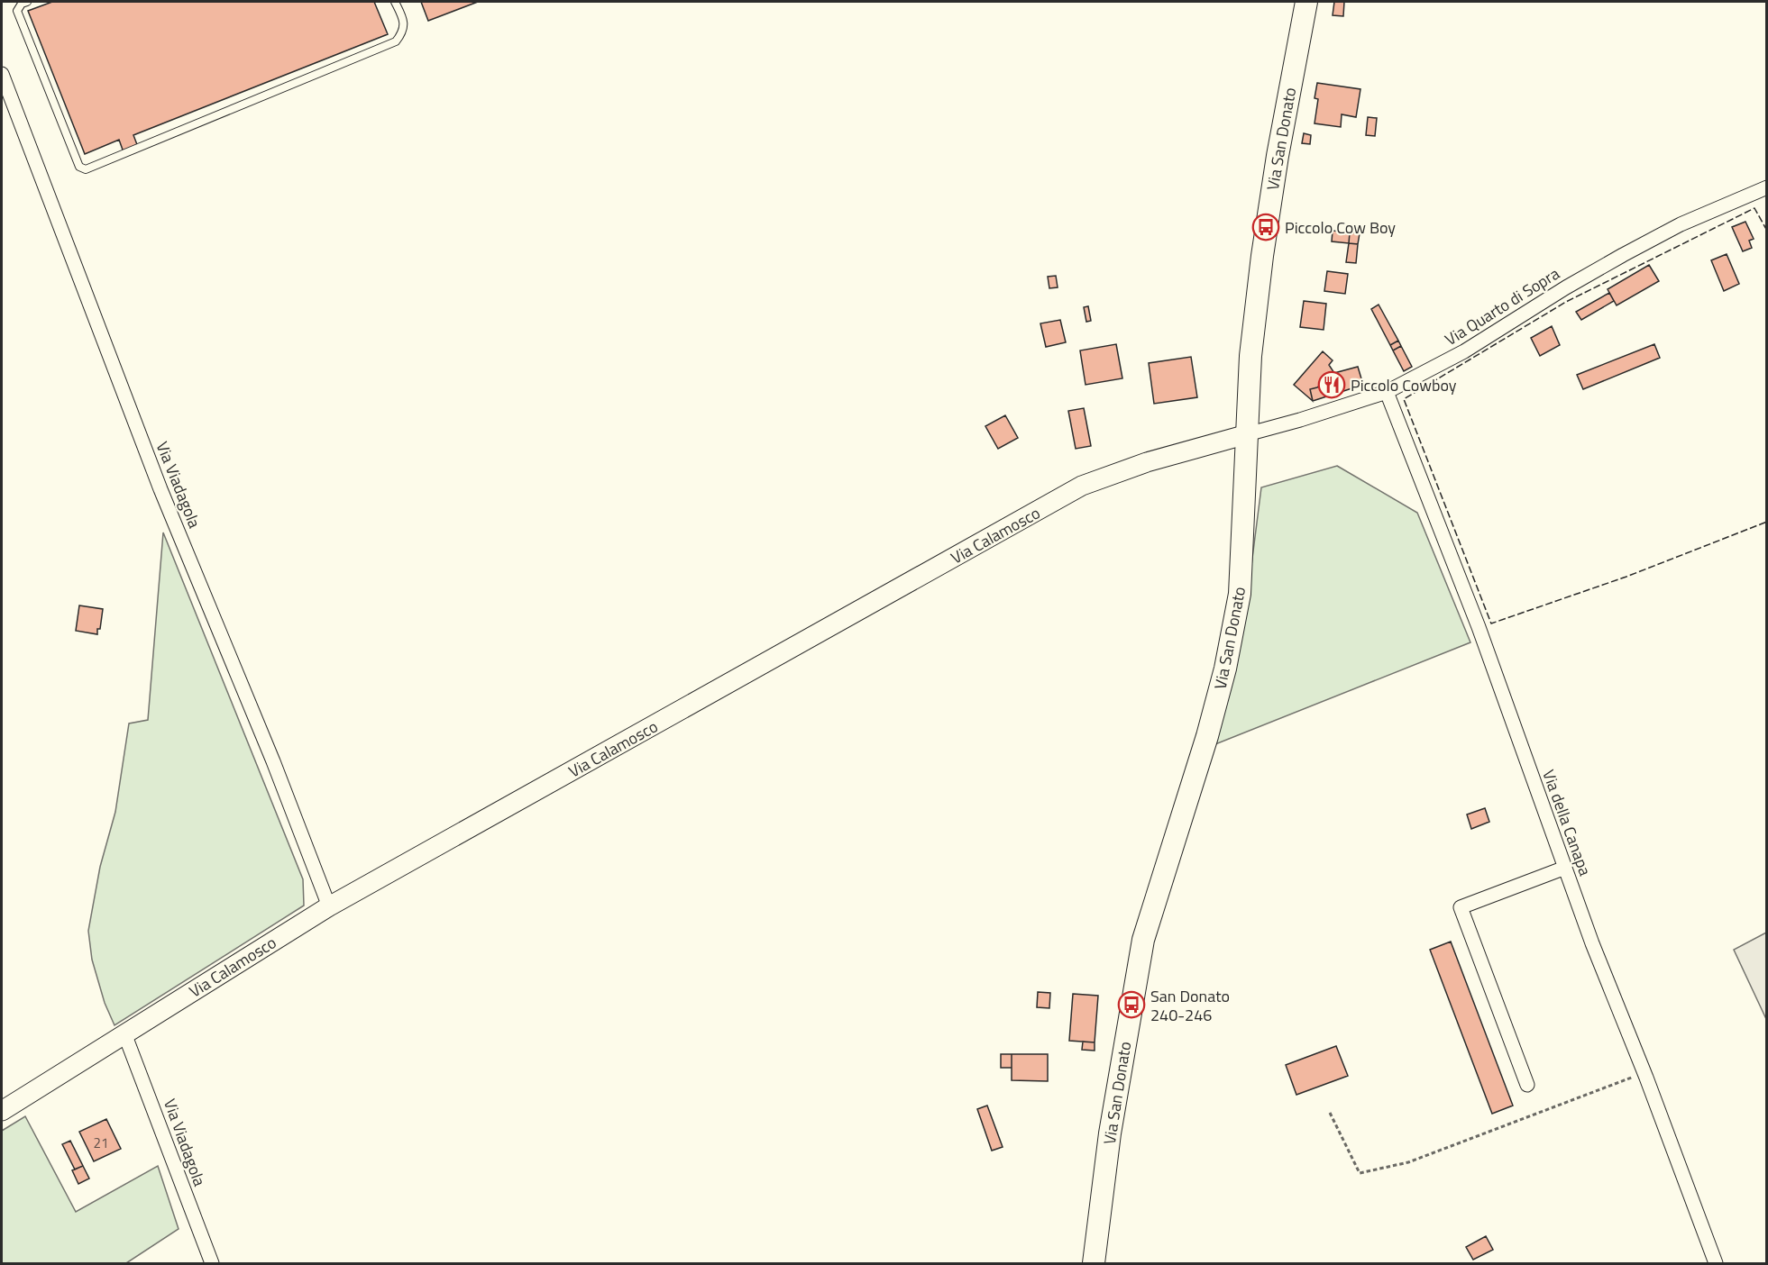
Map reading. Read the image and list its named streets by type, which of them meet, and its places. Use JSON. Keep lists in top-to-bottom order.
{
  "streets": {
    "main road": ["Via San Donato"],
    "street": [
      "Via Quarto di Sopra",
      "Via Viadagola",
      "Via Calamosco",
      "Via della Canapa"
    ]
  },
  "crossings": [
    ["Via San Donato", "Via Quarto di Sopra"],
    ["Via San Donato", "Via Calamosco"],
    ["Via Quarto di Sopra", "Via Calamosco"],
    ["Via Quarto di Sopra", "Via della Canapa"],
    ["Via Viadagola", "Via Calamosco"]
  ],
  "places": {
    "bus stop": ["Piccolo Cow Boy", "San Donato 240-246"],
    "restaurant": ["Piccolo Cowboy"]
  },
  "house_numbers": ["21"]
}
